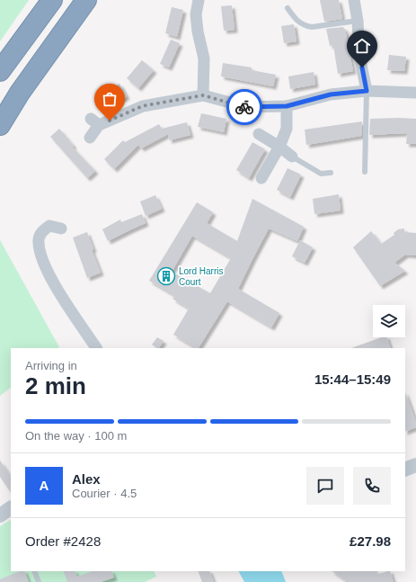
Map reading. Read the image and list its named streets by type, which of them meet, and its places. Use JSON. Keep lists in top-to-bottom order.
{
  "places": {
    "building": ["Lord Harris Court"]
  },
  "page": {
    "heading": ["2 min", "Arriving in", "15:44–15:49"],
    "panel": [
      "Alex",
      "Courier · 4.5",
      "Order #2428",
      "£27.98"
    ],
    "bar": "On the way · 100 m",
    "round": "A"
  }
}
